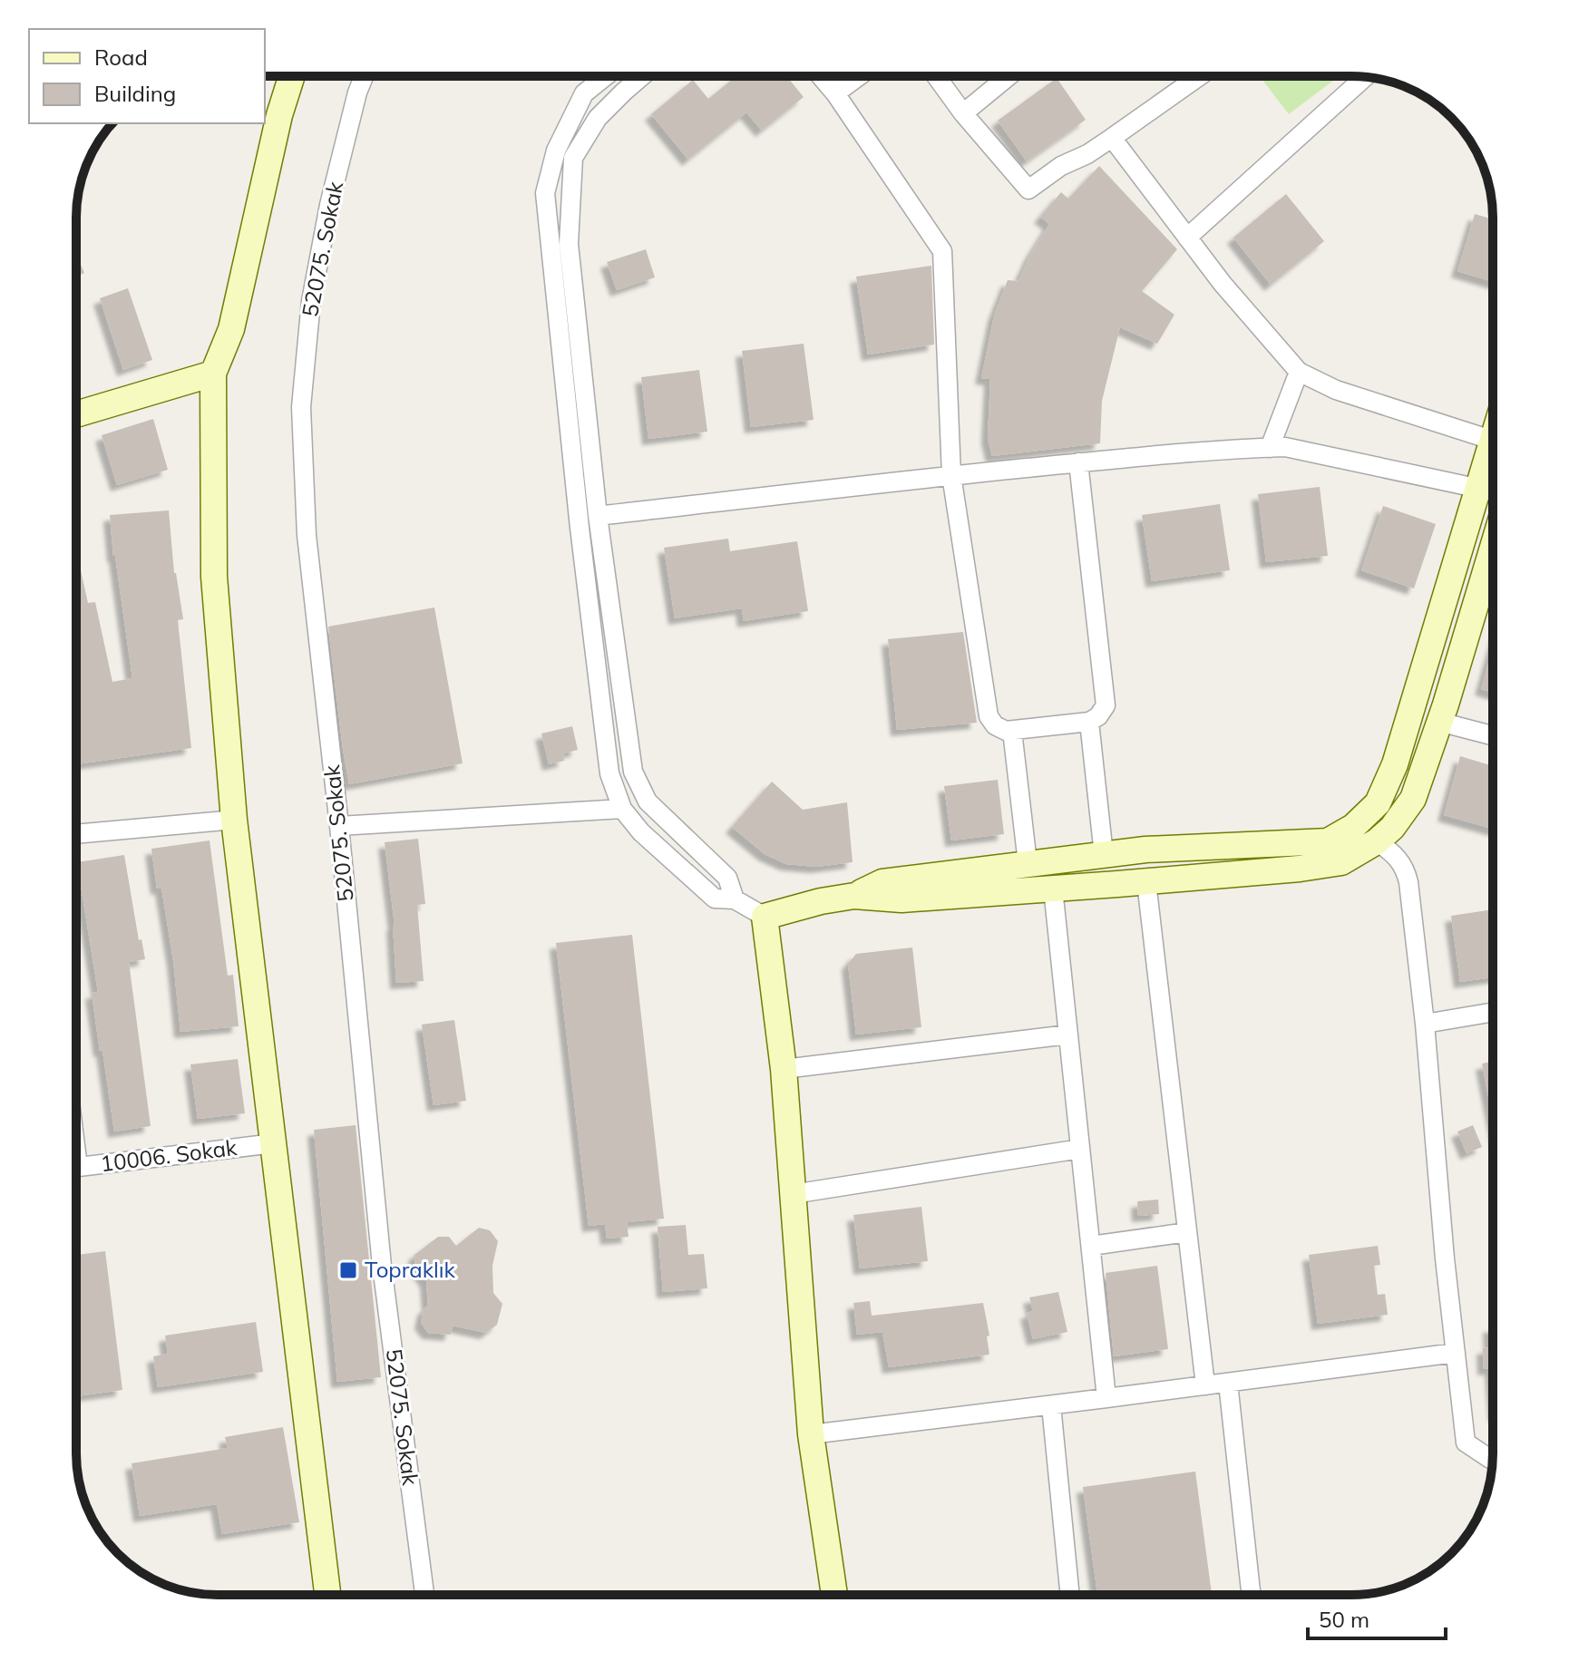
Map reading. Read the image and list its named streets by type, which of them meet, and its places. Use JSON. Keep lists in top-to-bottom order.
{
  "streets": {
    "street": ["52075. Sokak", "10006. Sokak"]
  },
  "places": {
    "transit": ["Topraklık"]
  },
  "legend": ["Road", "Building"],
  "scale_bar": "50 m"
}
